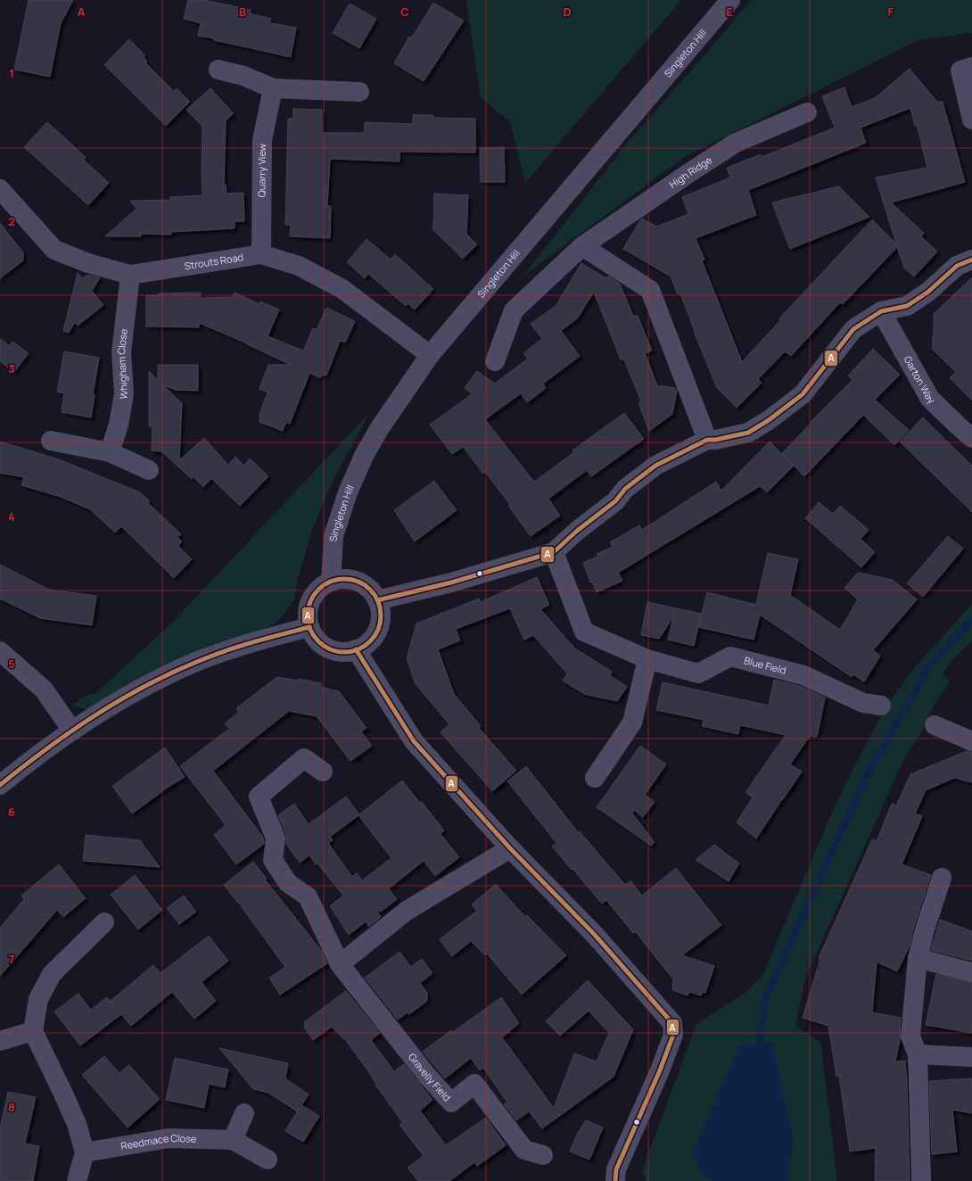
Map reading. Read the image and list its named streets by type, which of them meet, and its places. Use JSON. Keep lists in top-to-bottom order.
{
  "streets": {
    "street": [
      "Singleton Hill",
      "Quarry View",
      "High Ridge",
      "Strouts Road",
      "Whigham Close",
      "Garton Way",
      "Blue Field",
      "Gravelly Field",
      "Reedmace Close"
    ]
  },
  "crossings": [
    ["Singleton Hill", "Strouts Road"],
    ["Quarry View", "Strouts Road"],
    ["Strouts Road", "Whigham Close"]
  ],
  "lines": ["transit line A"],
  "grid": {
    "columns": [
      "A",
      "B",
      "C",
      "D",
      "E",
      "F"
    ],
    "rows": [
      "1",
      "2",
      "3",
      "4",
      "5",
      "6",
      "7",
      "8"
    ]
  }
}
